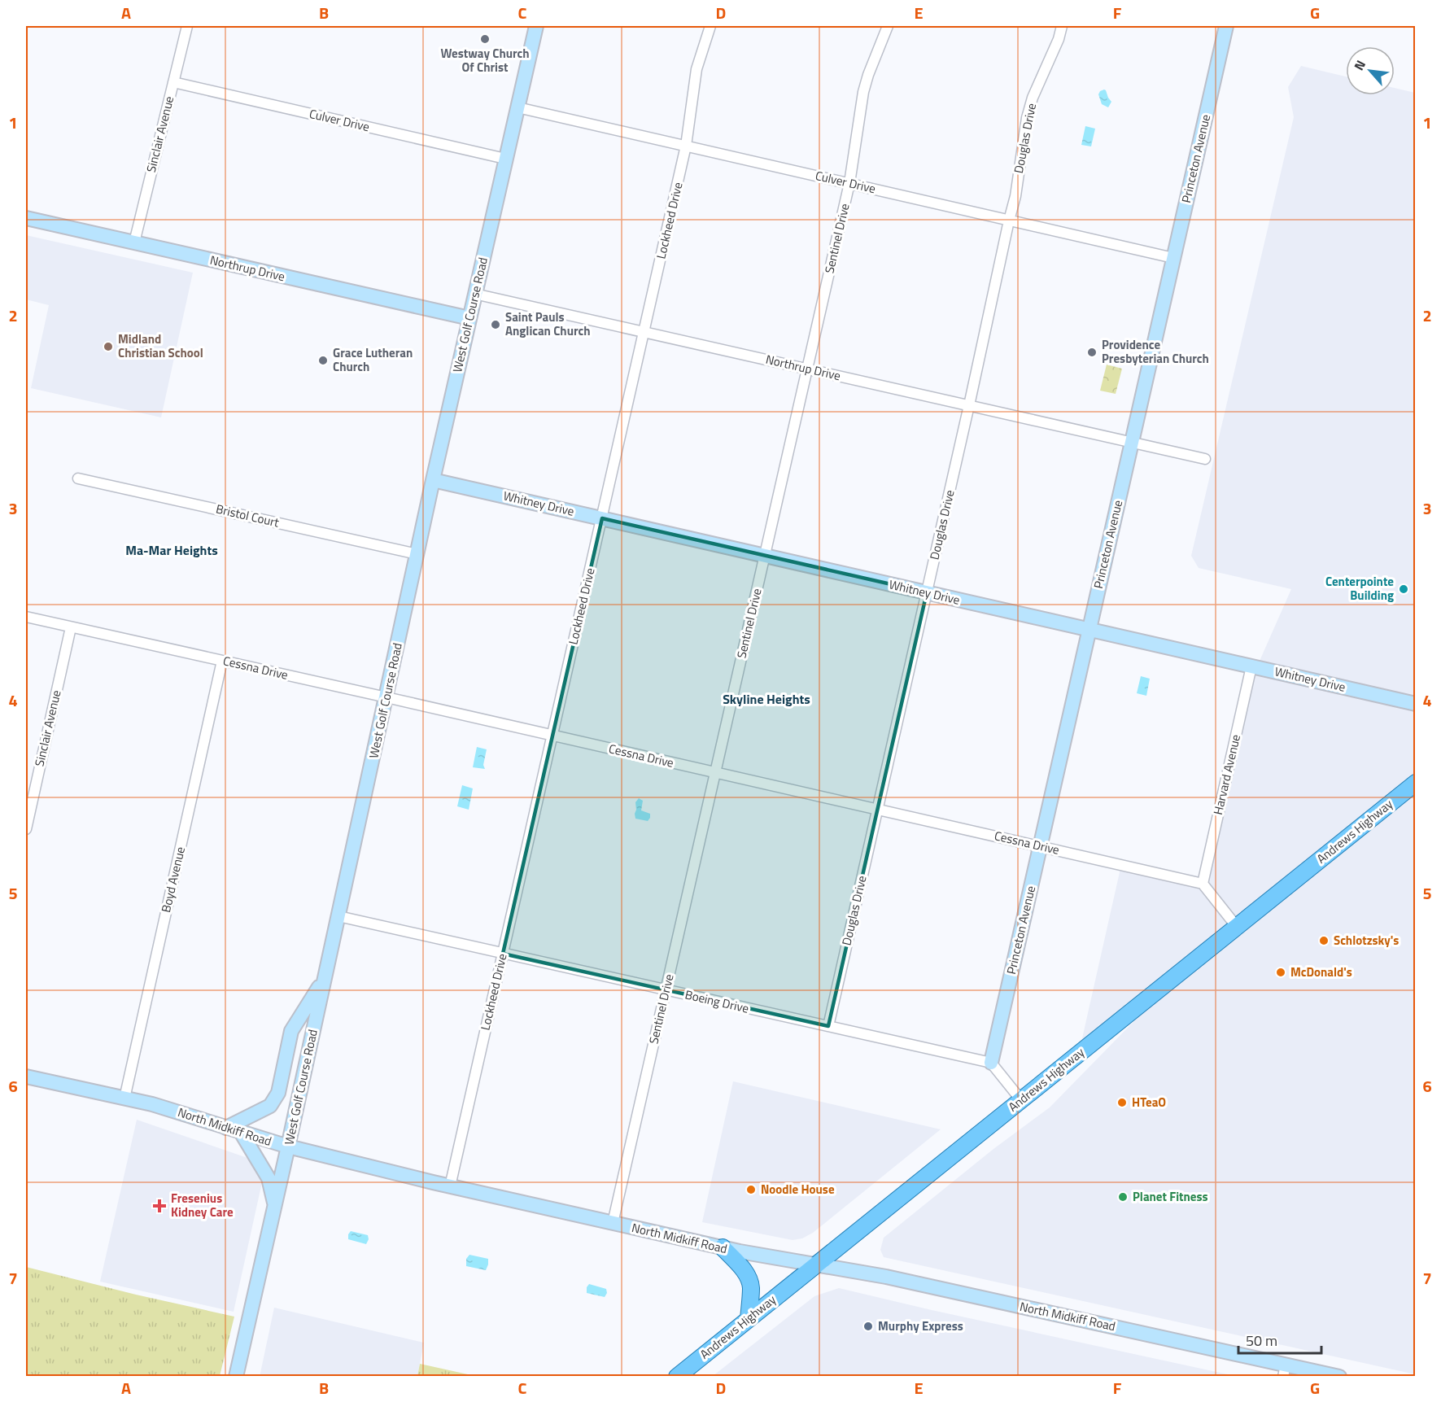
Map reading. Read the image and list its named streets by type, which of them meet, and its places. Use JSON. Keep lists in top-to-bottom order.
{
  "streets": {
    "main road": [
      "Princeton Avenue",
      "Northrup Drive",
      "West Golf Course Road",
      "Whitney Drive",
      "Andrews Highway",
      "North Midkiff Road"
    ],
    "street": [
      "Culver Drive",
      "Sinclair Avenue",
      "Douglas Drive",
      "Lockheed Drive",
      "Sentinel Drive",
      "Bristol Court",
      "Cessna Drive",
      "Harvard Avenue",
      "Boyd Avenue",
      "Boeing Drive"
    ]
  },
  "crossings": [
    ["Culver Drive", "Sinclair Avenue"],
    ["Culver Drive", "Douglas Drive"],
    ["Culver Drive", "Princeton Avenue"],
    ["Culver Drive", "Lockheed Drive"],
    ["Culver Drive", "Sentinel Drive"],
    ["Culver Drive", "West Golf Course Road"],
    ["Sinclair Avenue", "Northrup Drive"],
    ["Sinclair Avenue", "Cessna Drive"],
    ["Douglas Drive", "Northrup Drive"],
    ["Douglas Drive", "Whitney Drive"],
    ["Douglas Drive", "Cessna Drive"],
    ["Douglas Drive", "Boeing Drive"],
    ["Princeton Avenue", "Northrup Drive"],
    ["Princeton Avenue", "Whitney Drive"],
    ["Princeton Avenue", "Cessna Drive"],
    ["Princeton Avenue", "Boeing Drive"],
    ["Lockheed Drive", "Northrup Drive"],
    ["Lockheed Drive", "Whitney Drive"],
    ["Lockheed Drive", "Cessna Drive"],
    ["Lockheed Drive", "Boeing Drive"],
    ["Lockheed Drive", "North Midkiff Road"],
    ["Sentinel Drive", "Northrup Drive"],
    ["Sentinel Drive", "Whitney Drive"],
    ["Sentinel Drive", "Cessna Drive"],
    ["Sentinel Drive", "Boeing Drive"],
    ["Sentinel Drive", "North Midkiff Road"],
    ["Northrup Drive", "West Golf Course Road"],
    ["West Golf Course Road", "Whitney Drive"],
    ["West Golf Course Road", "Bristol Court"],
    ["West Golf Course Road", "Cessna Drive"],
    ["West Golf Course Road", "Boeing Drive"],
    ["West Golf Course Road", "North Midkiff Road"],
    ["Whitney Drive", "Harvard Avenue"],
    ["Cessna Drive", "Harvard Avenue"],
    ["Cessna Drive", "Boyd Avenue"],
    ["Andrews Highway", "North Midkiff Road"],
    ["Boyd Avenue", "North Midkiff Road"]
  ],
  "districts": ["Ma-Mar Heights", "Skyline Heights"],
  "places": {
    "other": [
      "Westway Church Of Christ",
      "Saint Pauls Anglican Church",
      "Midland Christian School",
      "Providence Presbyterian Church",
      "Grace Lutheran Church",
      "Centerpointe Building",
      "Schlotzsky's",
      "McDonald's",
      "HTeaO",
      "Noodle House",
      "Planet Fitness",
      "Murphy Express"
    ],
    "health": ["Fresenius Kidney Care"]
  },
  "scale_bar": "50 m",
  "north": "top left",
  "grid": {
    "columns": [
      "A",
      "B",
      "C",
      "D",
      "E",
      "F",
      "G"
    ],
    "rows": [
      "1",
      "2",
      "3",
      "4",
      "5",
      "6",
      "7"
    ]
  }
}
